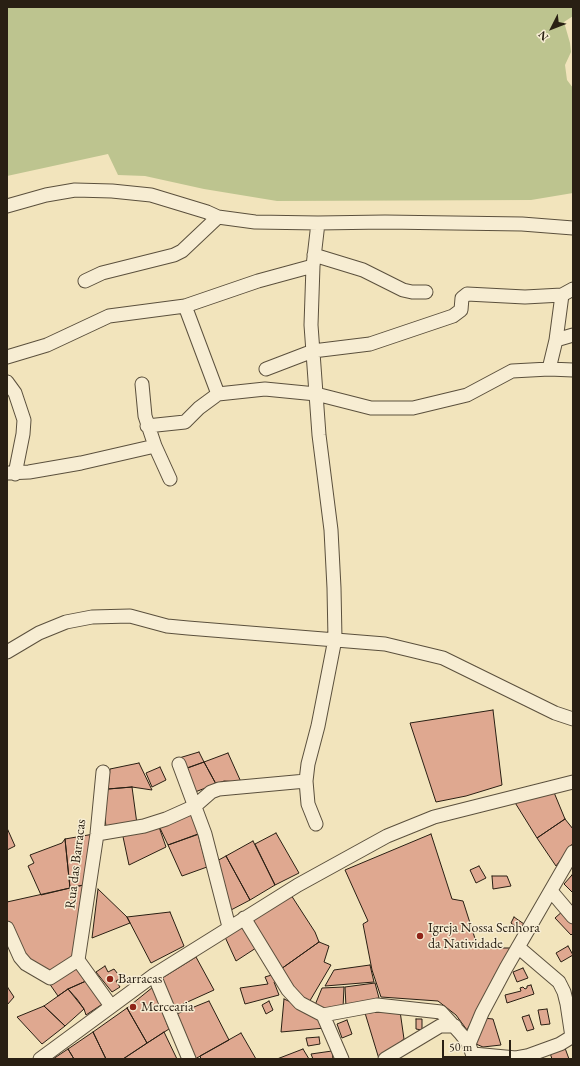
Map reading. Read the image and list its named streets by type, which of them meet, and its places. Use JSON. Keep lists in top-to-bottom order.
{
  "streets": {
    "street": ["Rua das Barracas"]
  },
  "places": ["Igreja Nossa Senhora da Natividade", "Barracas", "Mercearia"],
  "scale_bar": "50 m",
  "north": "bottom left"
}
